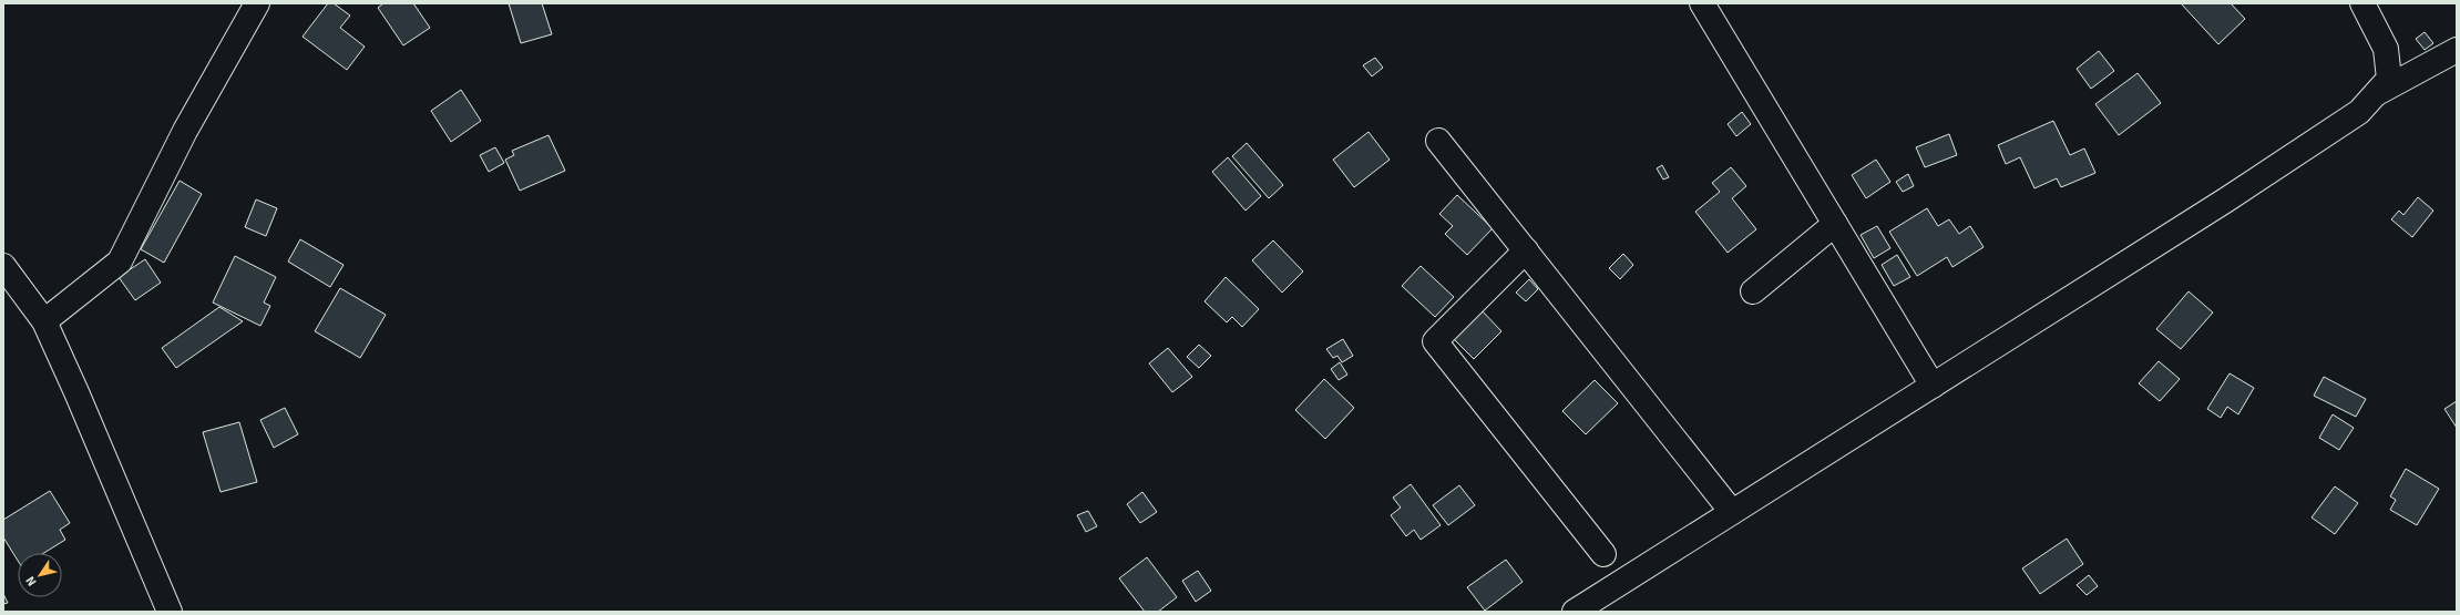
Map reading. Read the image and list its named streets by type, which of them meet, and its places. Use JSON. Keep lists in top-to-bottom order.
{
  "north": "bottom left"
}
